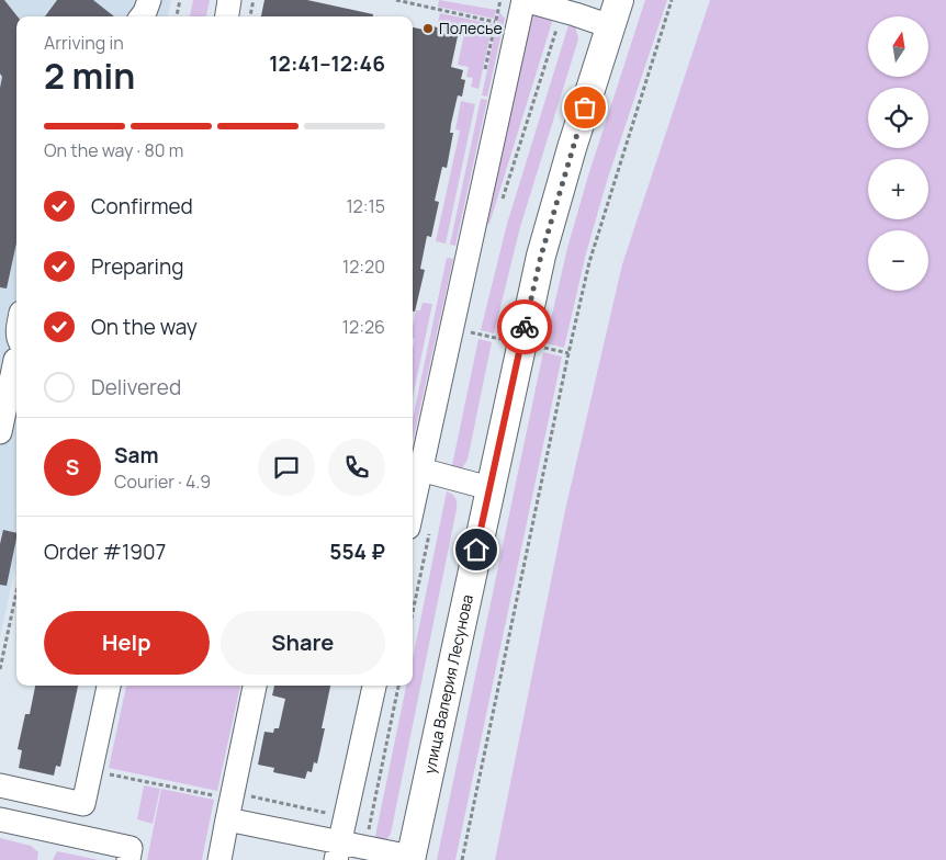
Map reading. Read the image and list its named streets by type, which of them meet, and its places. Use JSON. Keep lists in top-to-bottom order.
{
  "streets": {
    "main road": ["улица Валерия Лесунова"]
  },
  "places": ["Полесье"],
  "north": "top",
  "page": {
    "map_buttons": ["+", "−"],
    "heading": ["2 min", "Arriving in", "12:41–12:46"],
    "panel": [
      "Sam",
      "Courier · 4.9",
      "Order #1907",
      "554 ₽"
    ],
    "bar": "On the way · 80 m",
    "list": [
      ["Confirmed", "12:15"],
      ["Preparing", "12:20"],
      ["On the way", "12:26"],
      "Delivered"
    ],
    "round": "S",
    "buttons": ["Help", "Share"]
  }
}
